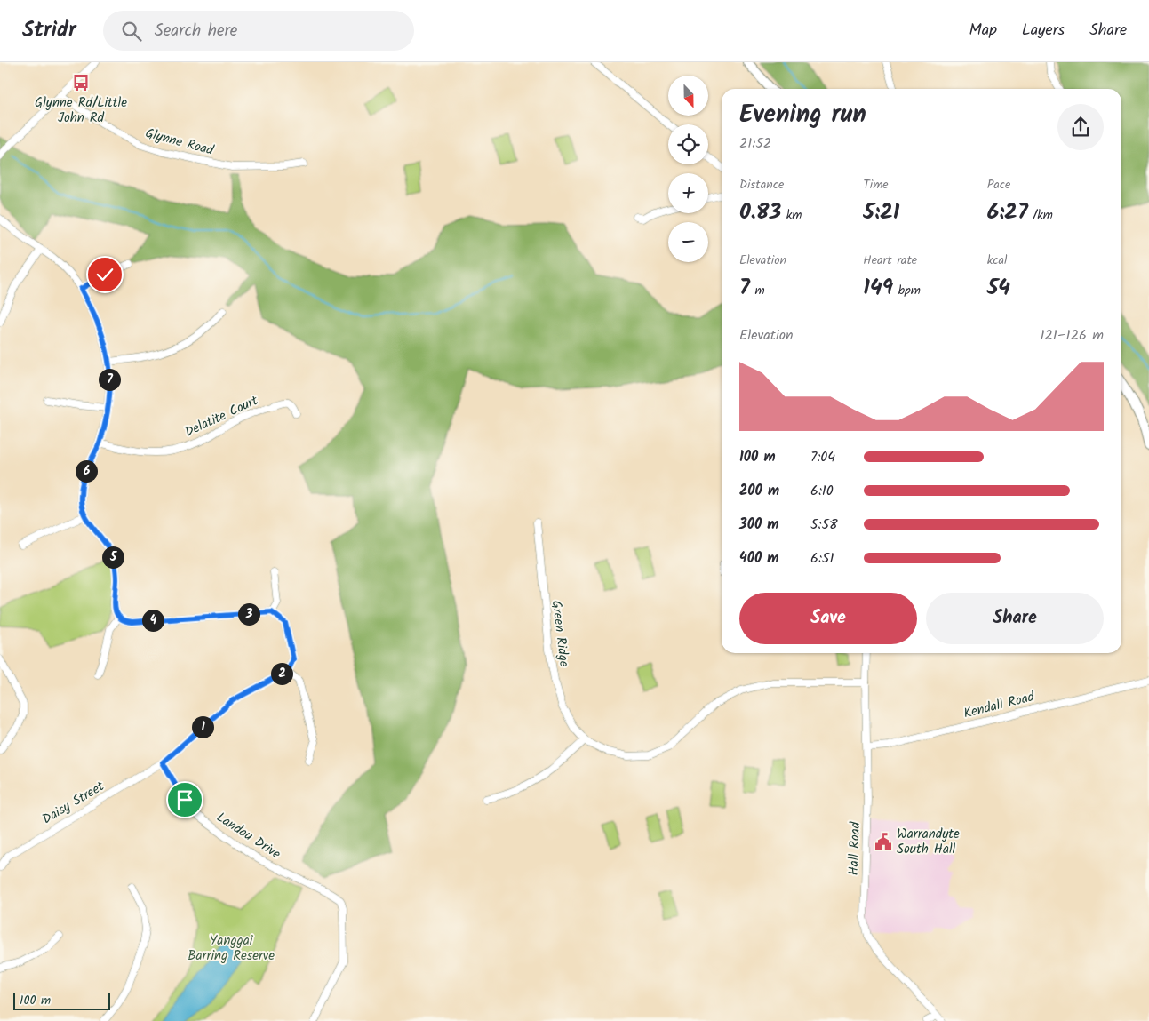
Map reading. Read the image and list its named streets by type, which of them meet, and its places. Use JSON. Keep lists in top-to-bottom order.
{
  "streets": {
    "street": [
      "Glynne Road",
      "Delatite Court",
      "Green Ridge",
      "Kendall Road",
      "Daisy Street",
      "Landau Drive",
      "Hall Road"
    ]
  },
  "crossings": [
    ["Kendall Road", "Hall Road"],
    ["Daisy Street", "Landau Drive"]
  ],
  "parks": ["Yanggai Barring Reserve"],
  "places": {
    "bus stop": ["Glynne Rd/Little John Rd"],
    "public building": ["Warrandyte South Hall"]
  },
  "scale_bar": "100 m",
  "north": "bottom",
  "page": {
    "header": "Stridr",
    "search": "Search here",
    "nav": ["Map", "Layers", "Share"],
    "map_buttons": ["+", "−"],
    "heading": ["Evening run", "21:52"],
    "stats": [
      ["Distance", "0.83 km"],
      ["Time", "5:21"],
      ["Pace", "6:27 /km"],
      ["Elevation", "7 m"],
      ["Heart rate", "149 bpm"],
      ["kcal", "54"]
    ],
    "chart": ["Elevation", "121–126 m"],
    "pins": [
      "7",
      "6",
      "5",
      "3",
      "4",
      "2",
      "1"
    ],
    "list": [
      {
        "name": "100 m",
        "note": "7:04"
      },
      {
        "name": "200 m",
        "note": "6:10"
      },
      {
        "name": "300 m",
        "note": "5:58"
      },
      {
        "name": "400 m",
        "note": "6:51"
      }
    ],
    "buttons": ["Save", "Share"],
    "scale": "100 m"
  }
}
